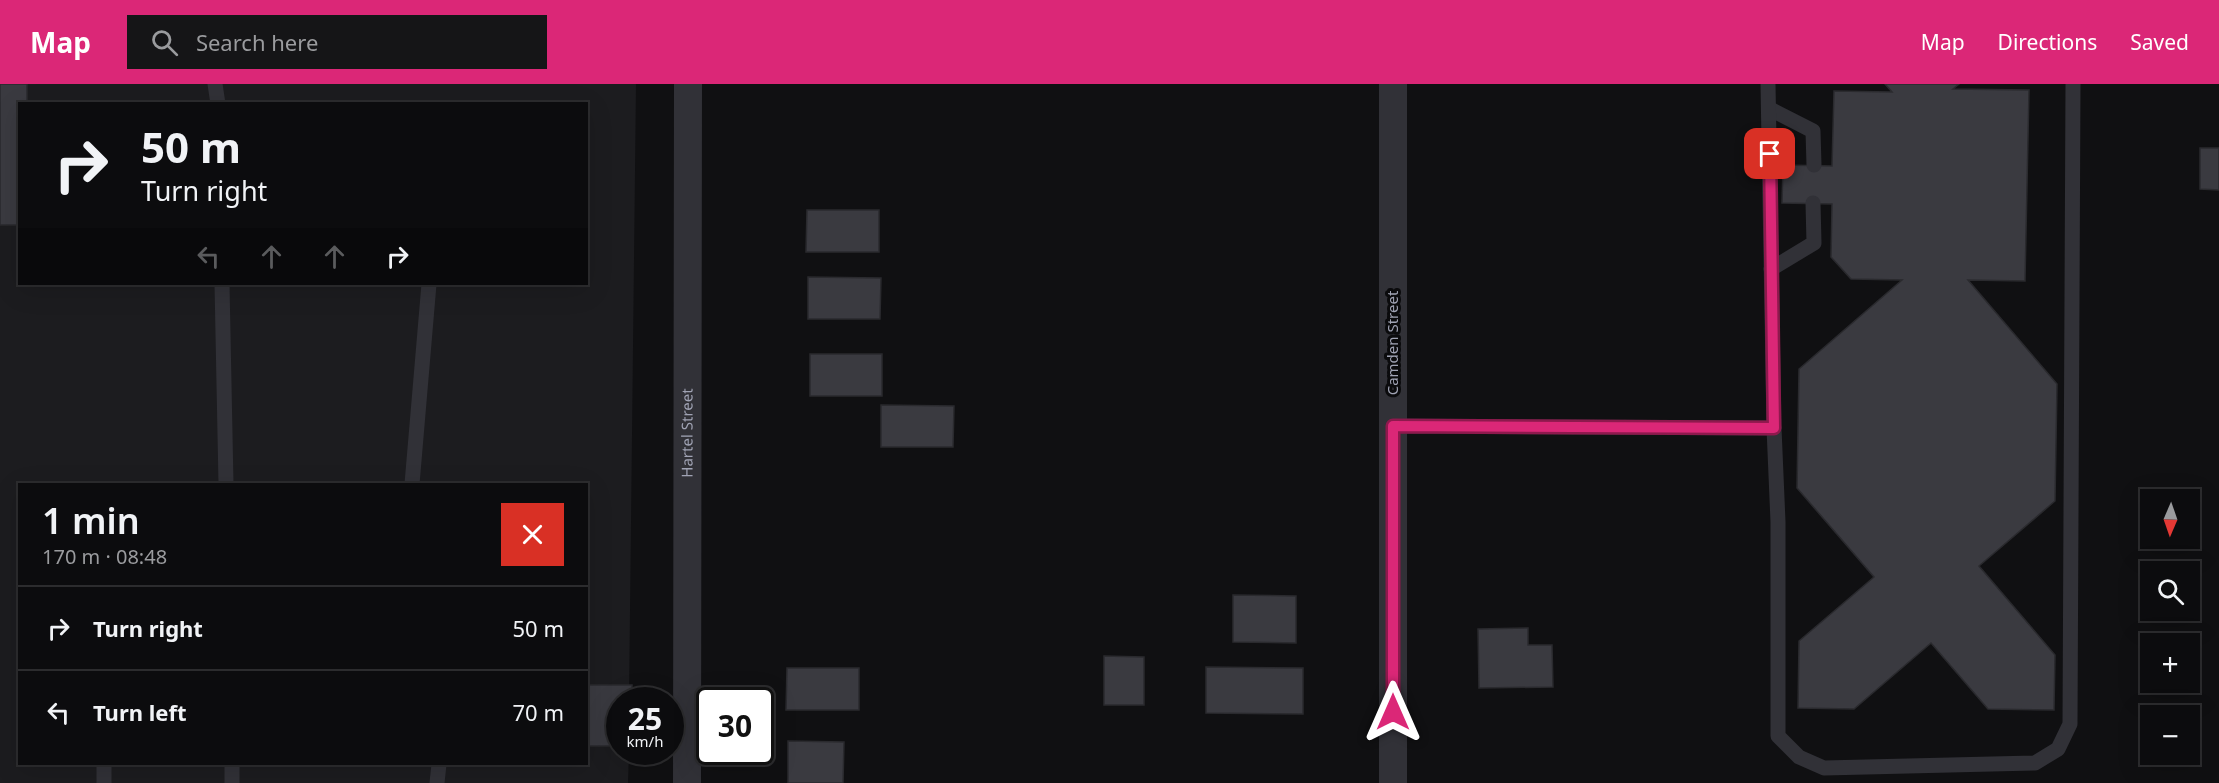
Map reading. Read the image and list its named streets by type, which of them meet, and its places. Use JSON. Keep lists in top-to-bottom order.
{
  "streets": {
    "street": ["Camden Street", "Hartel Street"]
  },
  "north": "bottom",
  "page": {
    "header": "Map",
    "search": "Search here",
    "nav": ["Map", "Directions", "Saved"],
    "turn": ["50 m", "Turn right"],
    "heading": ["1 min", "170 m · 08:48"],
    "map_buttons": ["+", "−"],
    "list": [
      {
        "name": "Turn right",
        "value": "50 m"
      },
      {
        "name": "Turn left",
        "value": "70 m"
      }
    ],
    "speed": "25 km/h",
    "limit": "30"
  }
}
